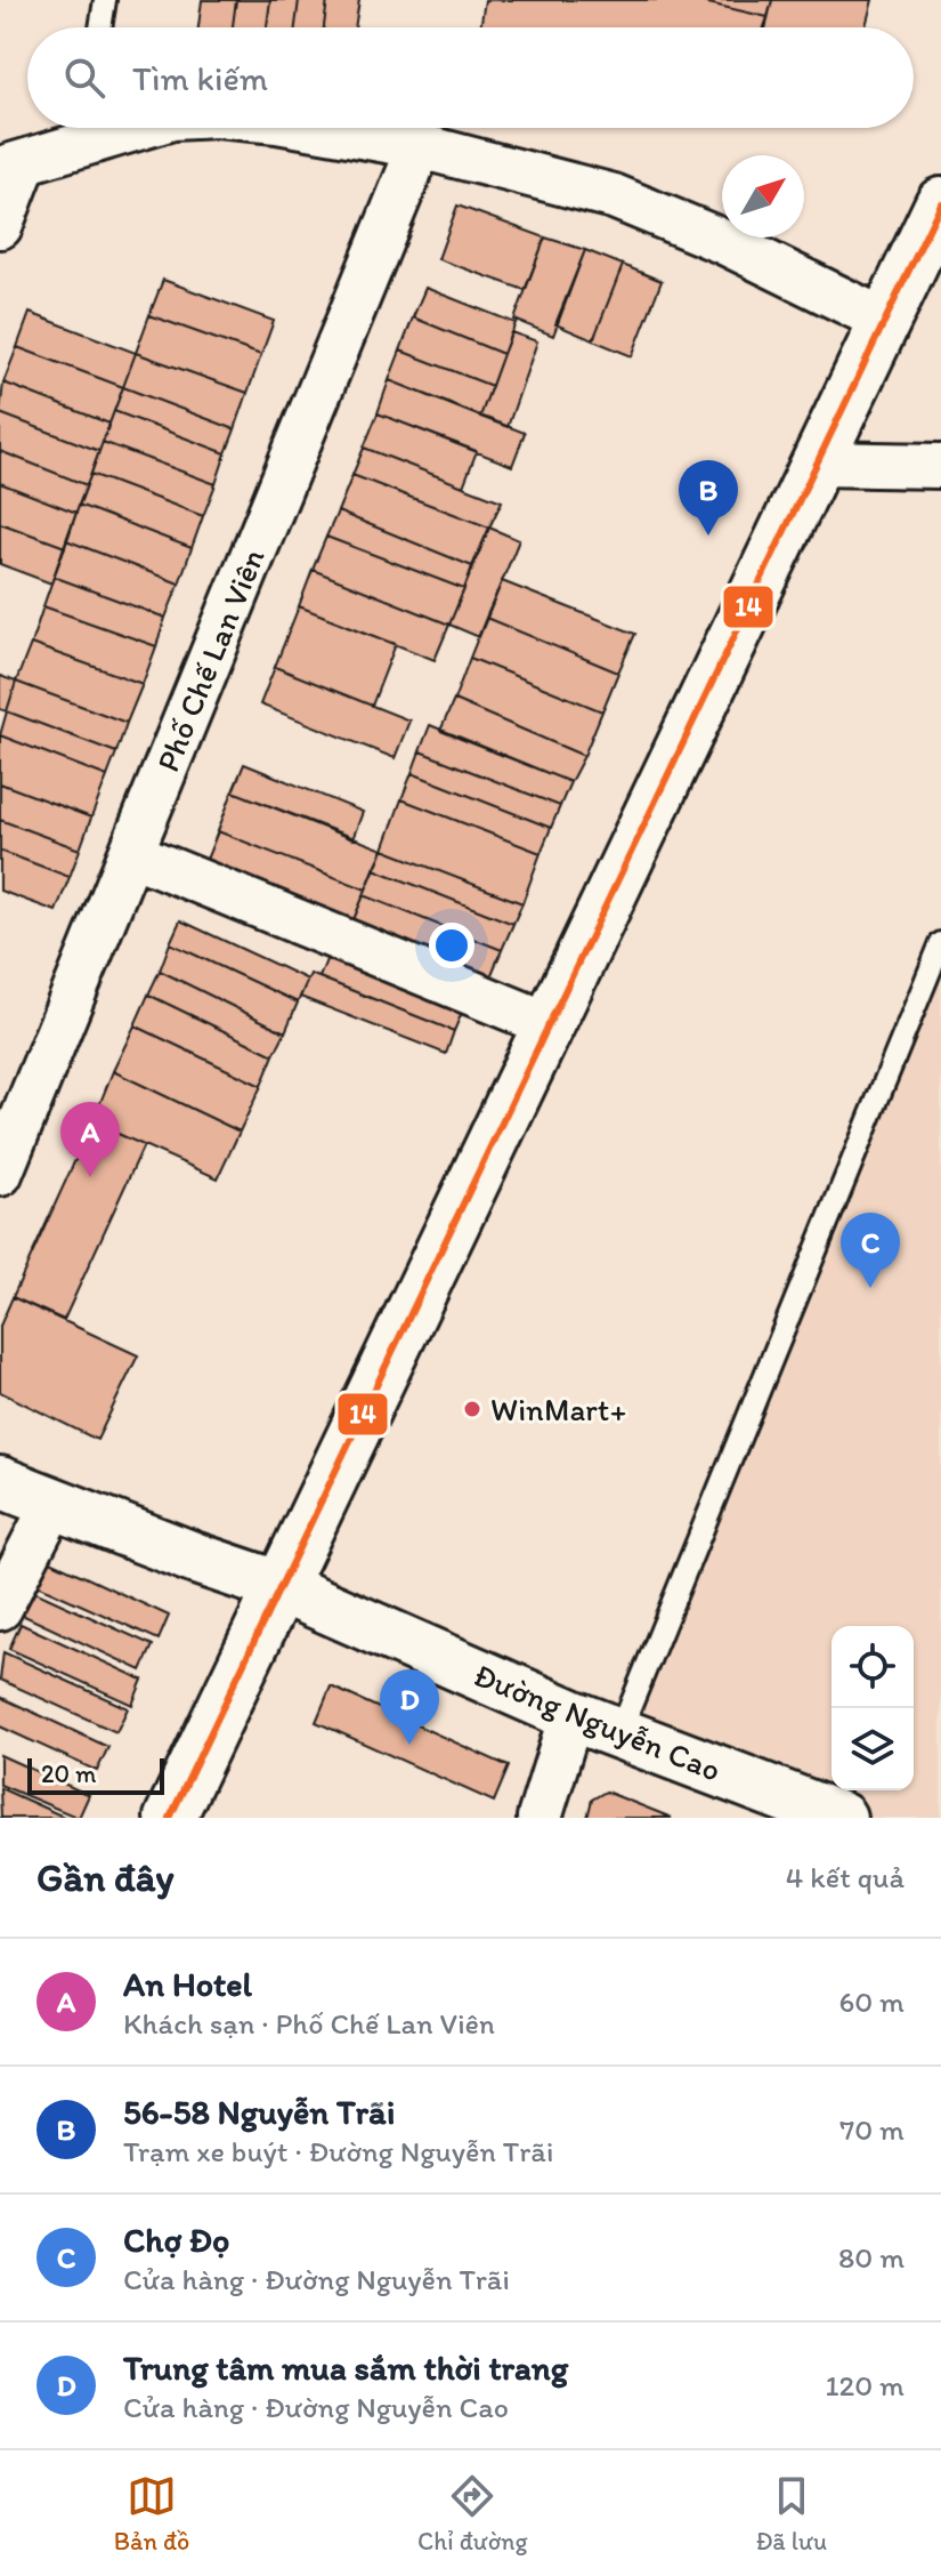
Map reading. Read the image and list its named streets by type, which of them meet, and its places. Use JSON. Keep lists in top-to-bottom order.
{
  "streets": {
    "main road": ["Đường Nguyễn Cao"],
    "street": ["Phố Chế Lan Viên"]
  },
  "places": ["WinMart+"],
  "lines": ["transit line 14"],
  "scale_bar": "20 m",
  "north": "top right",
  "page": {
    "search": "Tìm kiếm",
    "pins": [
      "B",
      "A",
      "C",
      "D"
    ],
    "scale": "20 m",
    "heading": ["Gần đây", "4 kết quả"],
    "list": [
      {
        "mark": "A",
        "name": "An Hotel",
        "note": "Khách sạn · Phố Chế Lan Viên",
        "value": "60 m"
      },
      {
        "mark": "B",
        "name": "56-58 Nguyễn Trãi",
        "note": "Trạm xe buýt · Đường Nguyễn Trãi",
        "value": "70 m"
      },
      {
        "mark": "C",
        "name": "Chợ Đọ",
        "note": "Cửa hàng · Đường Nguyễn Trãi",
        "value": "80 m"
      },
      {
        "mark": "D",
        "name": "Trung tâm mua sắm thời trang",
        "note": "Cửa hàng · Đường Nguyễn Cao",
        "value": "120 m"
      }
    ],
    "nav": ["Bản đồ", "Chỉ đường", "Đã lưu"]
  }
}
